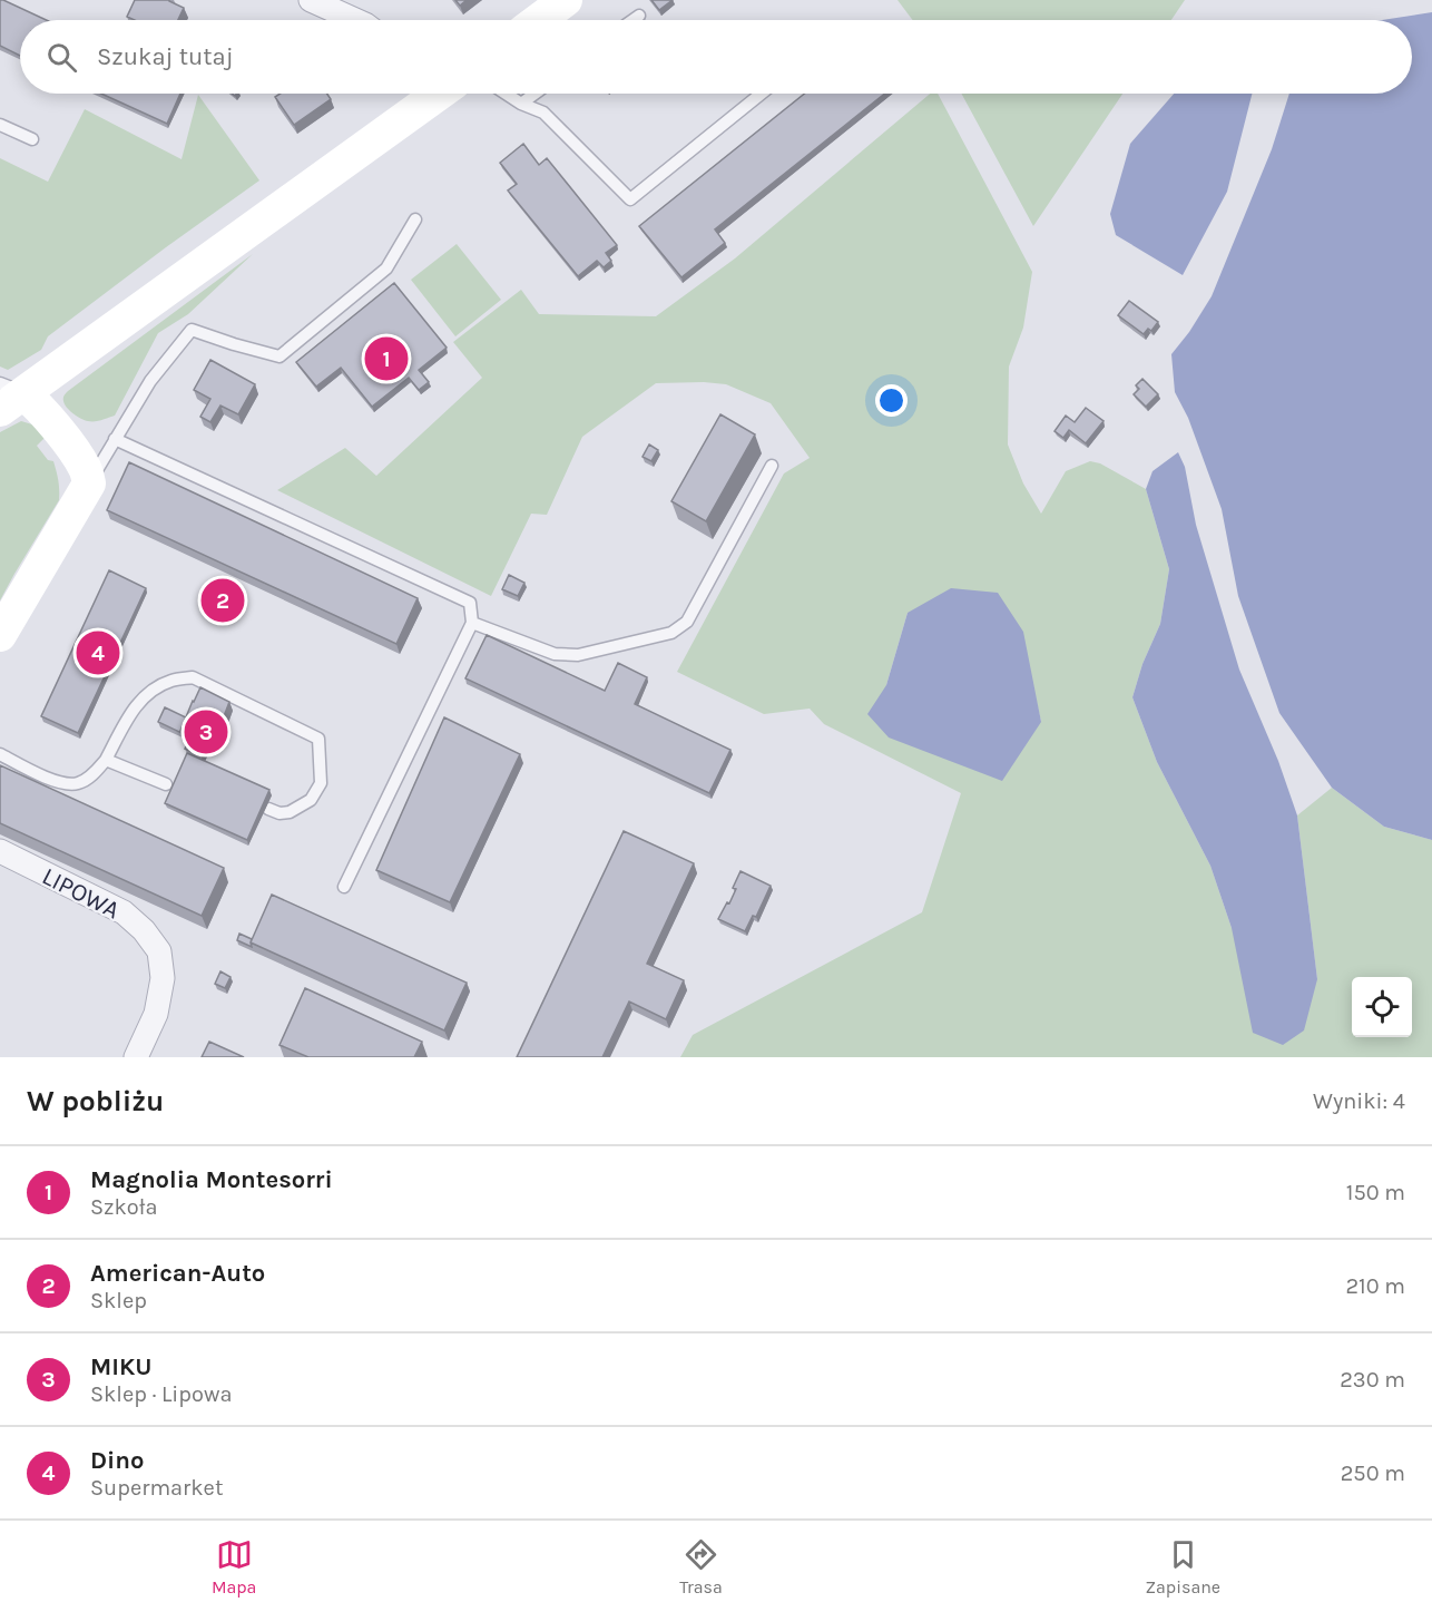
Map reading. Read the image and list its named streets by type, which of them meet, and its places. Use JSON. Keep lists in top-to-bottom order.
{
  "streets": {
    "street": ["LIPOWA"]
  },
  "page": {
    "search": "Szukaj tutaj",
    "pins": [
      "1",
      "2",
      "4",
      "3"
    ],
    "heading": ["W pobliżu", "Wyniki: 4"],
    "list": [
      {
        "mark": "1",
        "name": "Magnolia Montesorri",
        "note": "Szkoła",
        "value": "150 m"
      },
      {
        "mark": "2",
        "name": "American-Auto",
        "note": "Sklep",
        "value": "210 m"
      },
      {
        "mark": "3",
        "name": "MIKU",
        "note": "Sklep · Lipowa",
        "value": "230 m"
      },
      {
        "mark": "4",
        "name": "Dino",
        "note": "Supermarket",
        "value": "250 m"
      }
    ],
    "nav": ["Mapa", "Trasa", "Zapisane"]
  }
}
